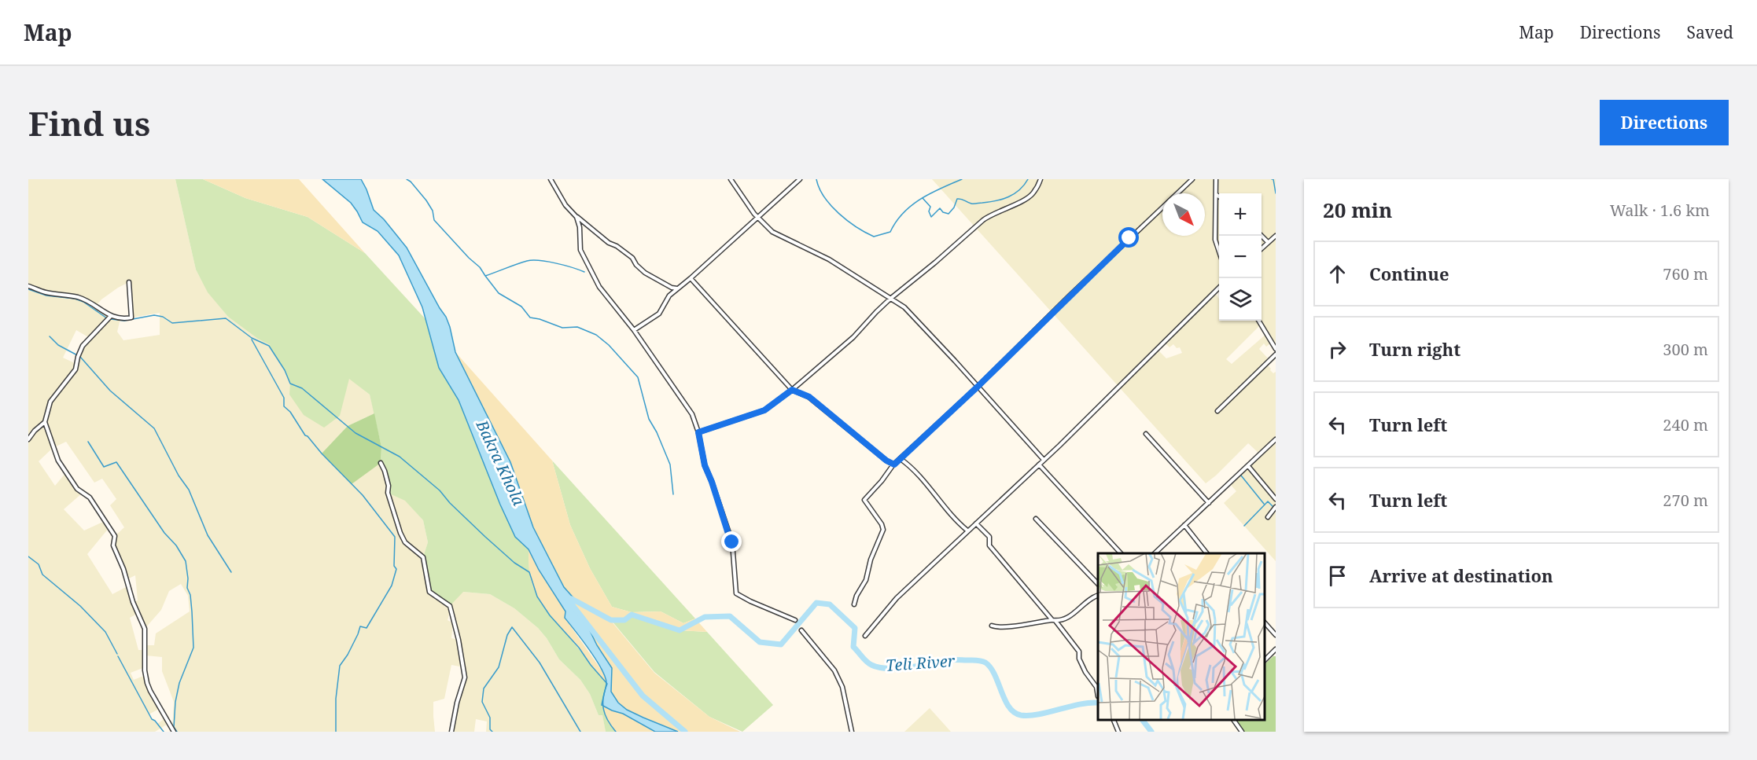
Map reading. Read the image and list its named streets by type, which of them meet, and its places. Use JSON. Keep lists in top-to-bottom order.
{
  "water": ["Bakra Khola", "Teli River"],
  "north": "bottom right",
  "page": {
    "header": "Map",
    "nav": ["Map", "Directions", "Saved"],
    "buttons": "Directions",
    "title": "Find us",
    "heading": ["20 min", "Walk · 1.6 km"],
    "map_buttons": ["+", "−"],
    "list": [
      ["Continue", "760 m"],
      ["Turn right", "300 m"],
      ["Turn left", "240 m"],
      ["Turn left", "270 m"],
      "Arrive at destination"
    ]
  }
}
